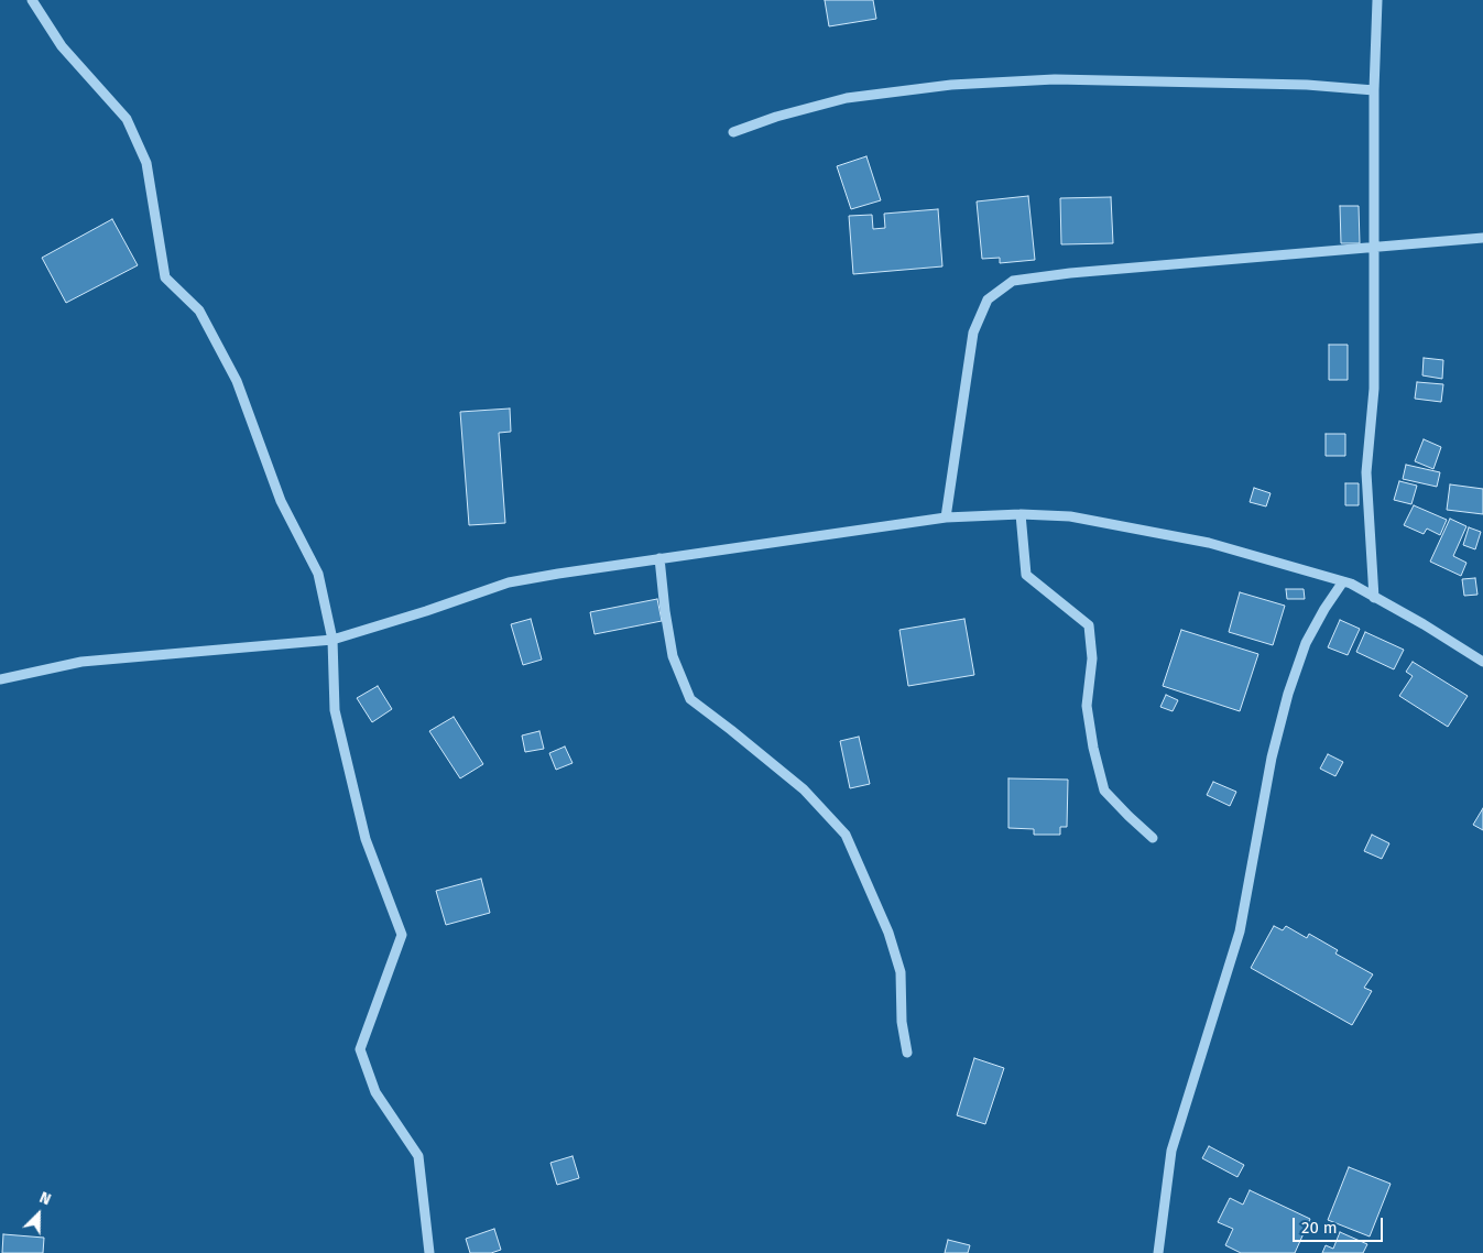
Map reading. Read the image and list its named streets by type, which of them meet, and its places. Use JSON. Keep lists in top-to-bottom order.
{
  "scale_bar": "20 m",
  "north": "top right"
}
